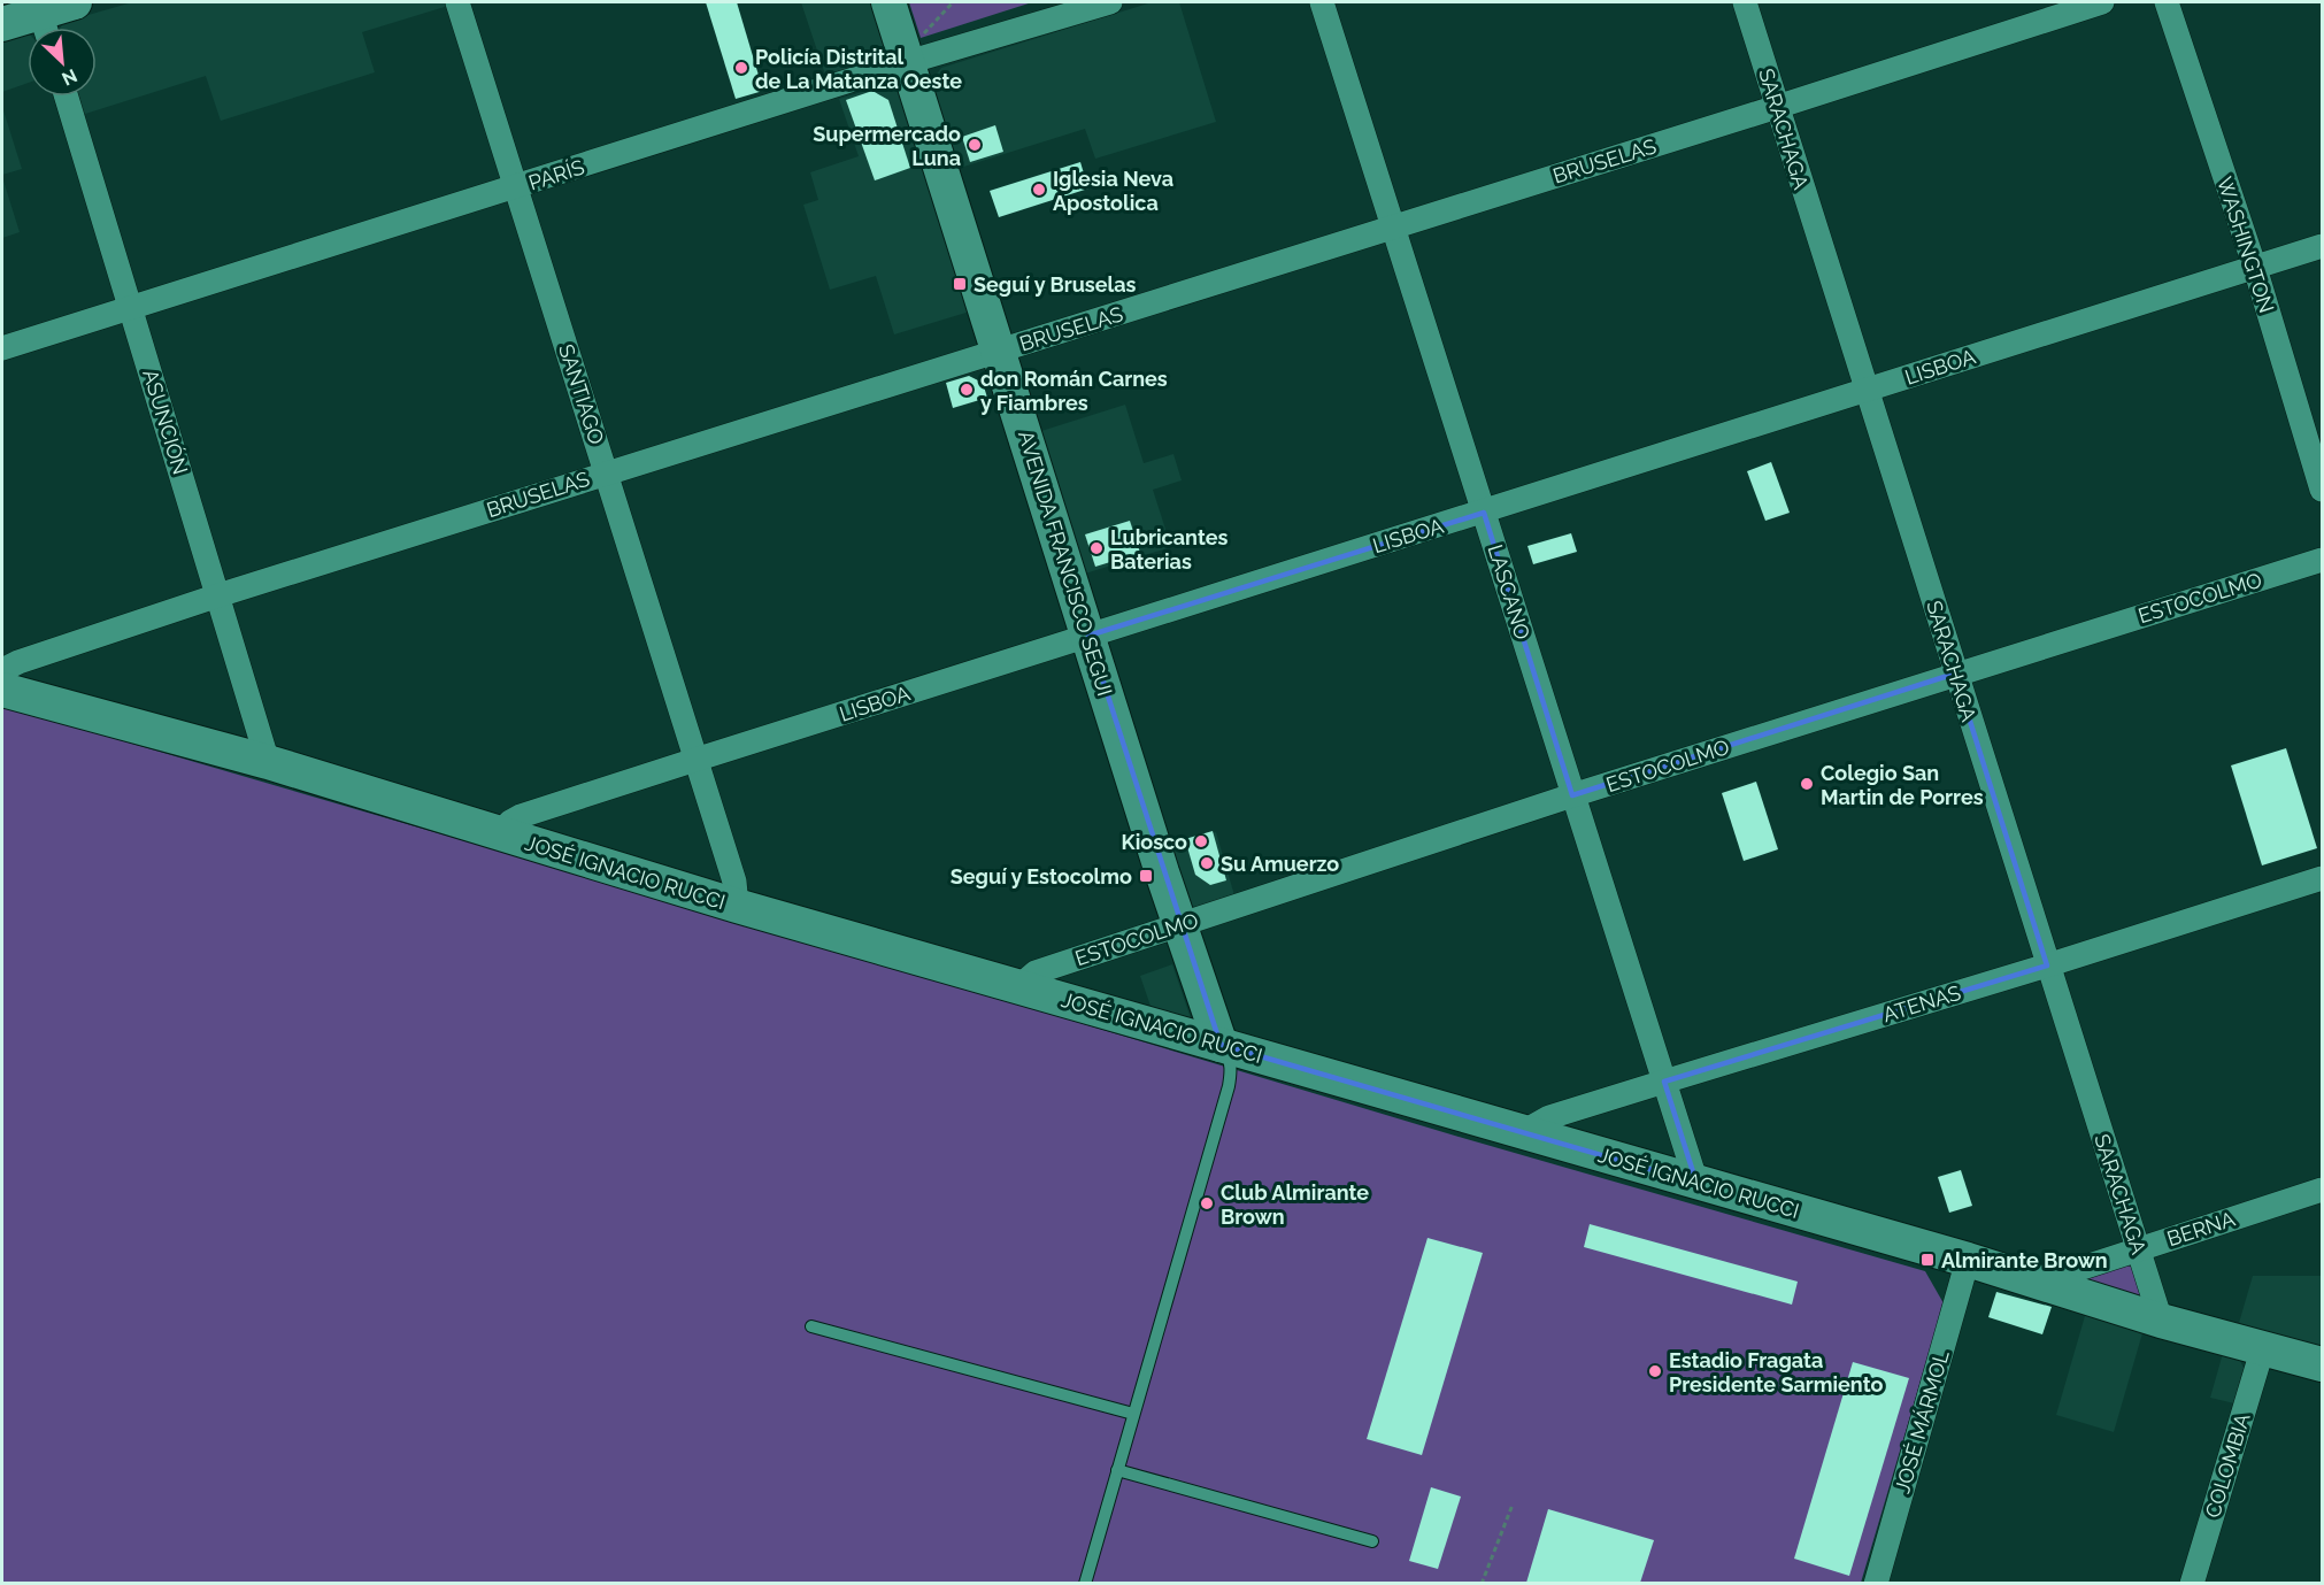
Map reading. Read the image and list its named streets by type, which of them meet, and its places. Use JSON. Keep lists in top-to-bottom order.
{
  "streets": {
    "street": [
      "SARACHAGA",
      "BRUSELAS",
      "PARÍS",
      "WASHINGTON",
      "LISBOA",
      "SANTIAGO",
      "ASUNCIÓN",
      "AVENIDA FRANCISCO SEGUI",
      "LASCANO",
      "ESTOCOLMO",
      "JOSÉ IGNACIO RUCCI",
      "ATENAS",
      "BERNA",
      "JOSÉ MÁRMOL",
      "COLOMBIA"
    ]
  },
  "crossings": [
    ["SARACHAGA", "BRUSELAS"],
    ["SARACHAGA", "LISBOA"],
    ["SARACHAGA", "ESTOCOLMO"],
    ["SARACHAGA", "JOSÉ IGNACIO RUCCI"],
    ["SARACHAGA", "ATENAS"],
    ["SARACHAGA", "BERNA"],
    ["BRUSELAS", "SANTIAGO"],
    ["BRUSELAS", "ASUNCIÓN"],
    ["BRUSELAS", "AVENIDA FRANCISCO SEGUI"],
    ["BRUSELAS", "LASCANO"],
    ["PARÍS", "SANTIAGO"],
    ["PARÍS", "ASUNCIÓN"],
    ["PARÍS", "AVENIDA FRANCISCO SEGUI"],
    ["WASHINGTON", "LISBOA"],
    ["LISBOA", "SANTIAGO"],
    ["LISBOA", "AVENIDA FRANCISCO SEGUI"],
    ["LISBOA", "LASCANO"],
    ["LISBOA", "JOSÉ IGNACIO RUCCI"],
    ["SANTIAGO", "JOSÉ IGNACIO RUCCI"],
    ["ASUNCIÓN", "JOSÉ IGNACIO RUCCI"],
    ["AVENIDA FRANCISCO SEGUI", "ESTOCOLMO"],
    ["AVENIDA FRANCISCO SEGUI", "JOSÉ IGNACIO RUCCI"],
    ["LASCANO", "ESTOCOLMO"],
    ["LASCANO", "JOSÉ IGNACIO RUCCI"],
    ["LASCANO", "ATENAS"],
    ["ESTOCOLMO", "JOSÉ IGNACIO RUCCI"],
    ["JOSÉ IGNACIO RUCCI", "ATENAS"],
    ["JOSÉ IGNACIO RUCCI", "BERNA"],
    ["JOSÉ IGNACIO RUCCI", "JOSÉ MÁRMOL"],
    ["JOSÉ IGNACIO RUCCI", "COLOMBIA"]
  ],
  "places": {
    "other": [
      "Policía Distrital de La Matanza Oeste",
      "Supermercado Luna",
      "Iglesia Neva Apostolica",
      "don Román Carnes y Fiambres",
      "Lubricantes Baterias",
      "Colegio San Martin de Porres",
      "Kiosco",
      "Su Amuerzo",
      "Club Almirante Brown",
      "Estadio Fragata Presidente Sarmiento"
    ],
    "transit": ["Seguí y Bruselas", "Seguí y Estocolmo", "Almirante Brown"]
  },
  "north": "bottom right"
}
